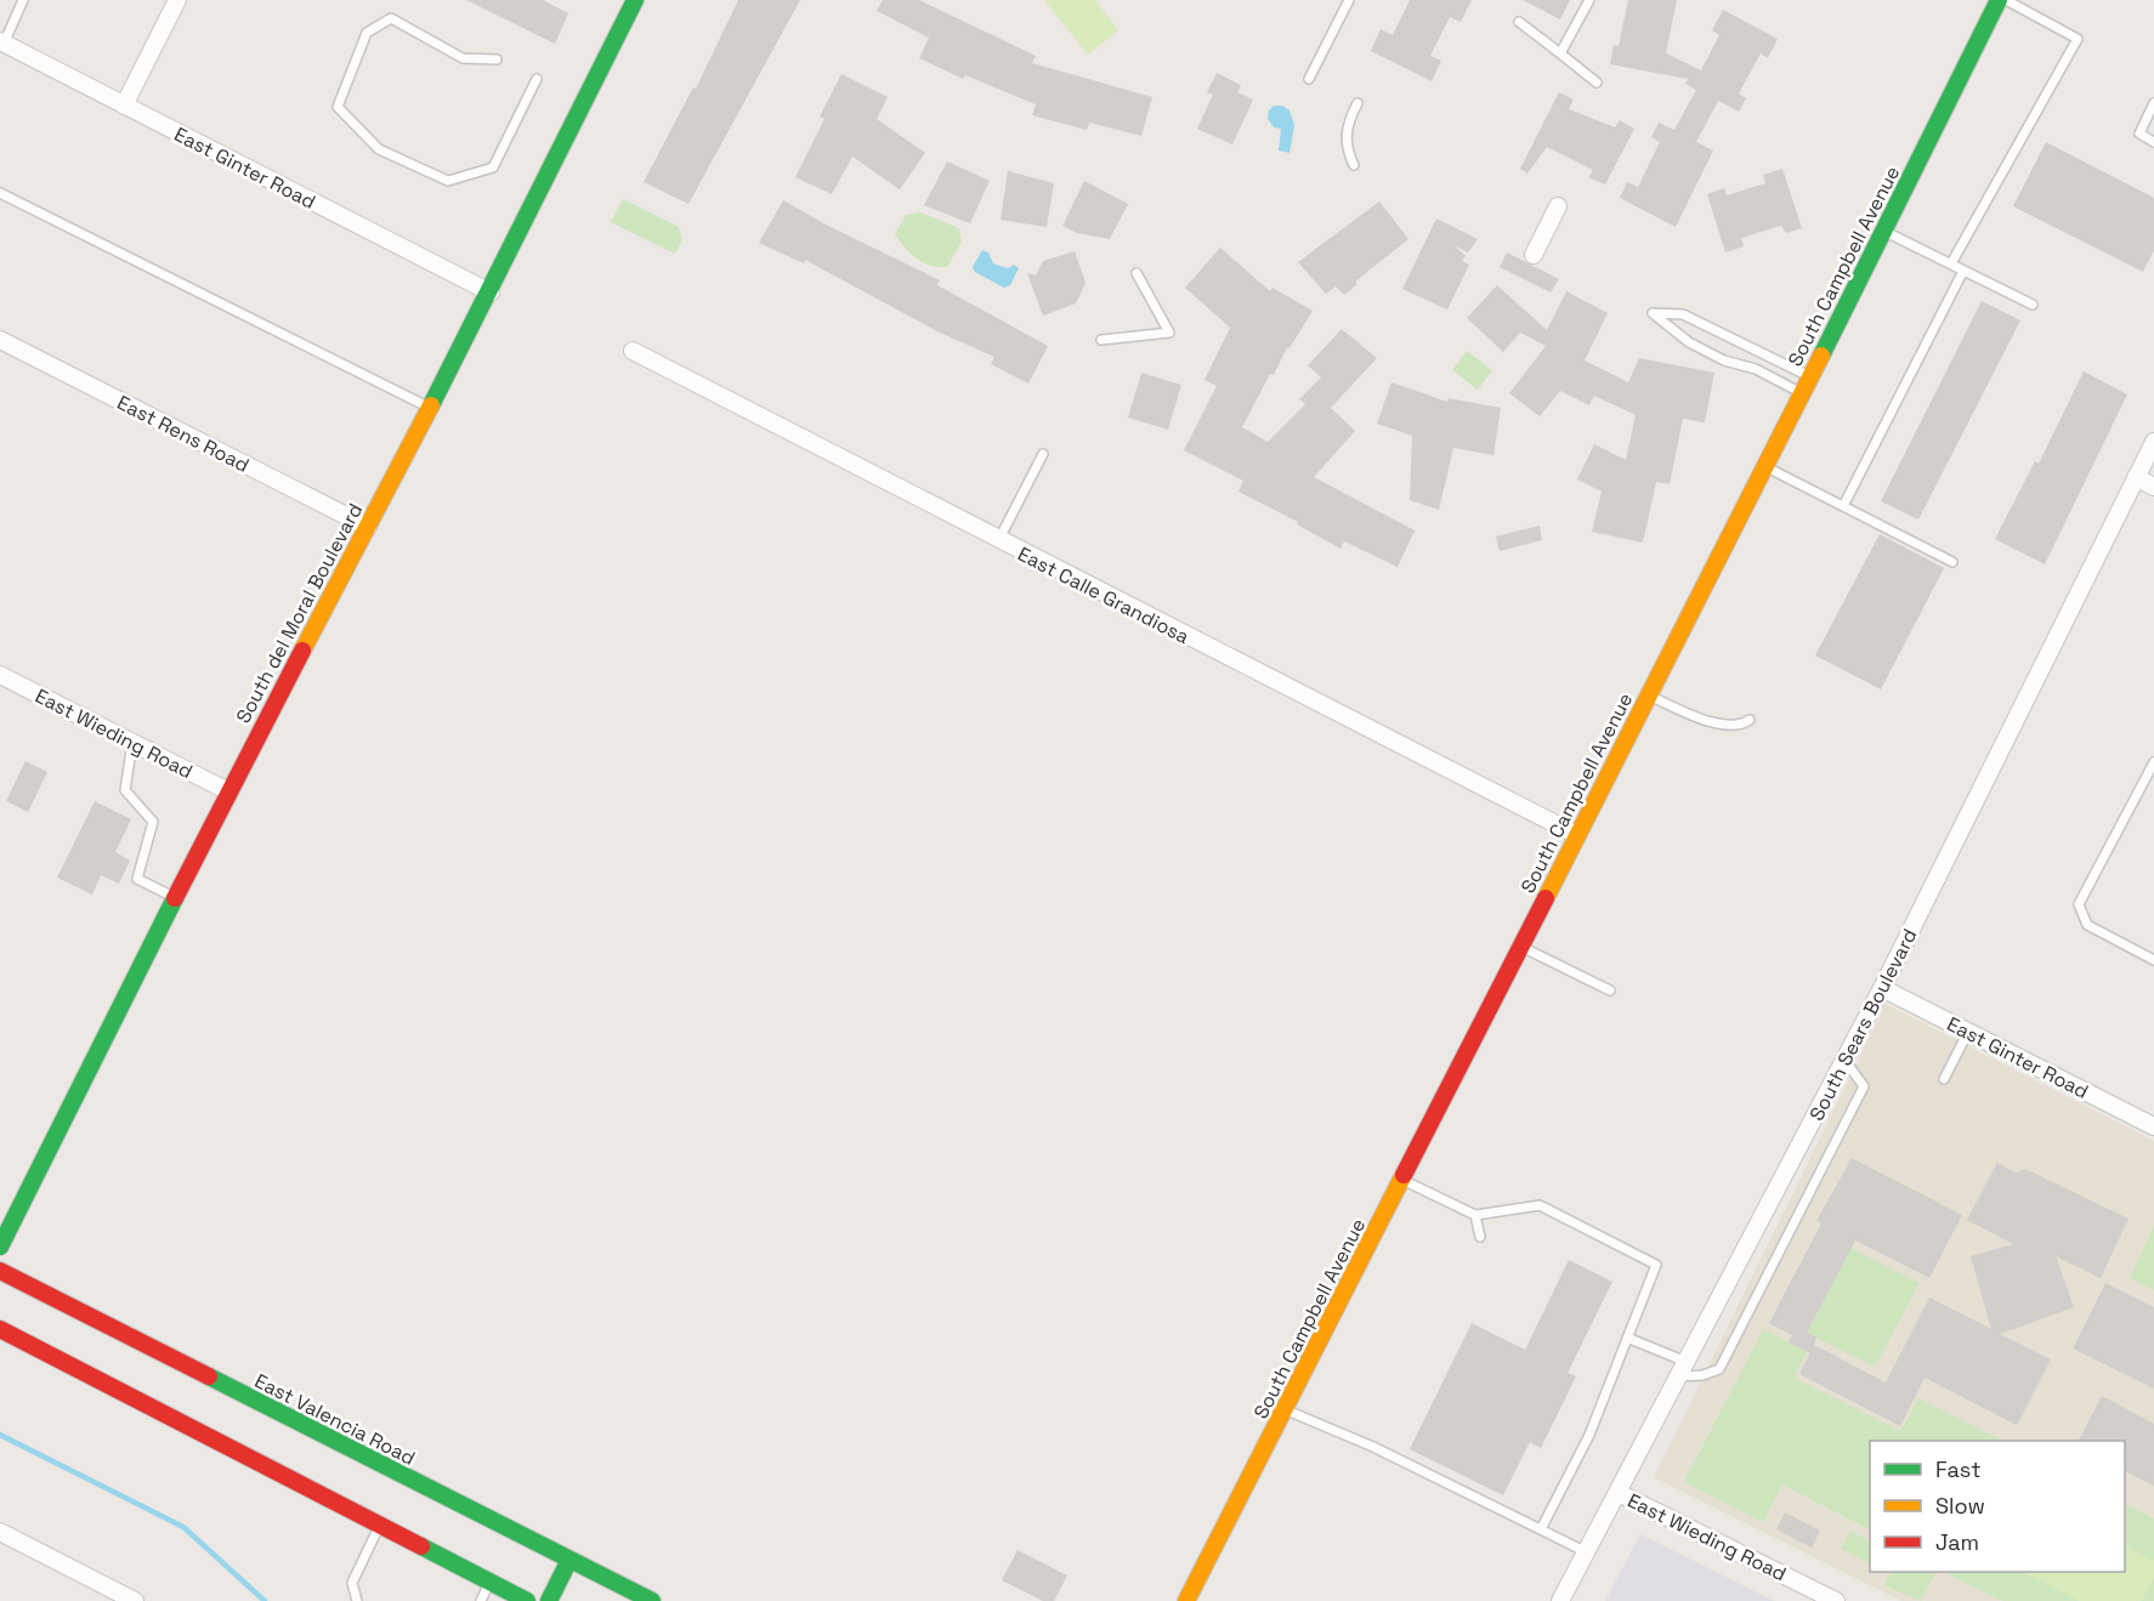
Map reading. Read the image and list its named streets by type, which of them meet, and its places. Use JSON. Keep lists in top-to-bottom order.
{
  "streets": {
    "main road": ["South Campbell Avenue", "South del Moral Boulevard", "East Valencia Road"],
    "street": [
      "East Ginter Road",
      "East Rens Road",
      "East Calle Grandiosa",
      "East Wieding Road",
      "South Sears Boulevard"
    ]
  },
  "crossings": [
    ["East Ginter Road", "South del Moral Boulevard"],
    ["East Ginter Road", "South Sears Boulevard"],
    ["South Campbell Avenue", "East Calle Grandiosa"],
    ["East Rens Road", "South del Moral Boulevard"],
    ["South del Moral Boulevard", "East Wieding Road"],
    ["East Wieding Road", "South Sears Boulevard"]
  ],
  "legend": ["Fast", "Slow", "Jam"]
}
